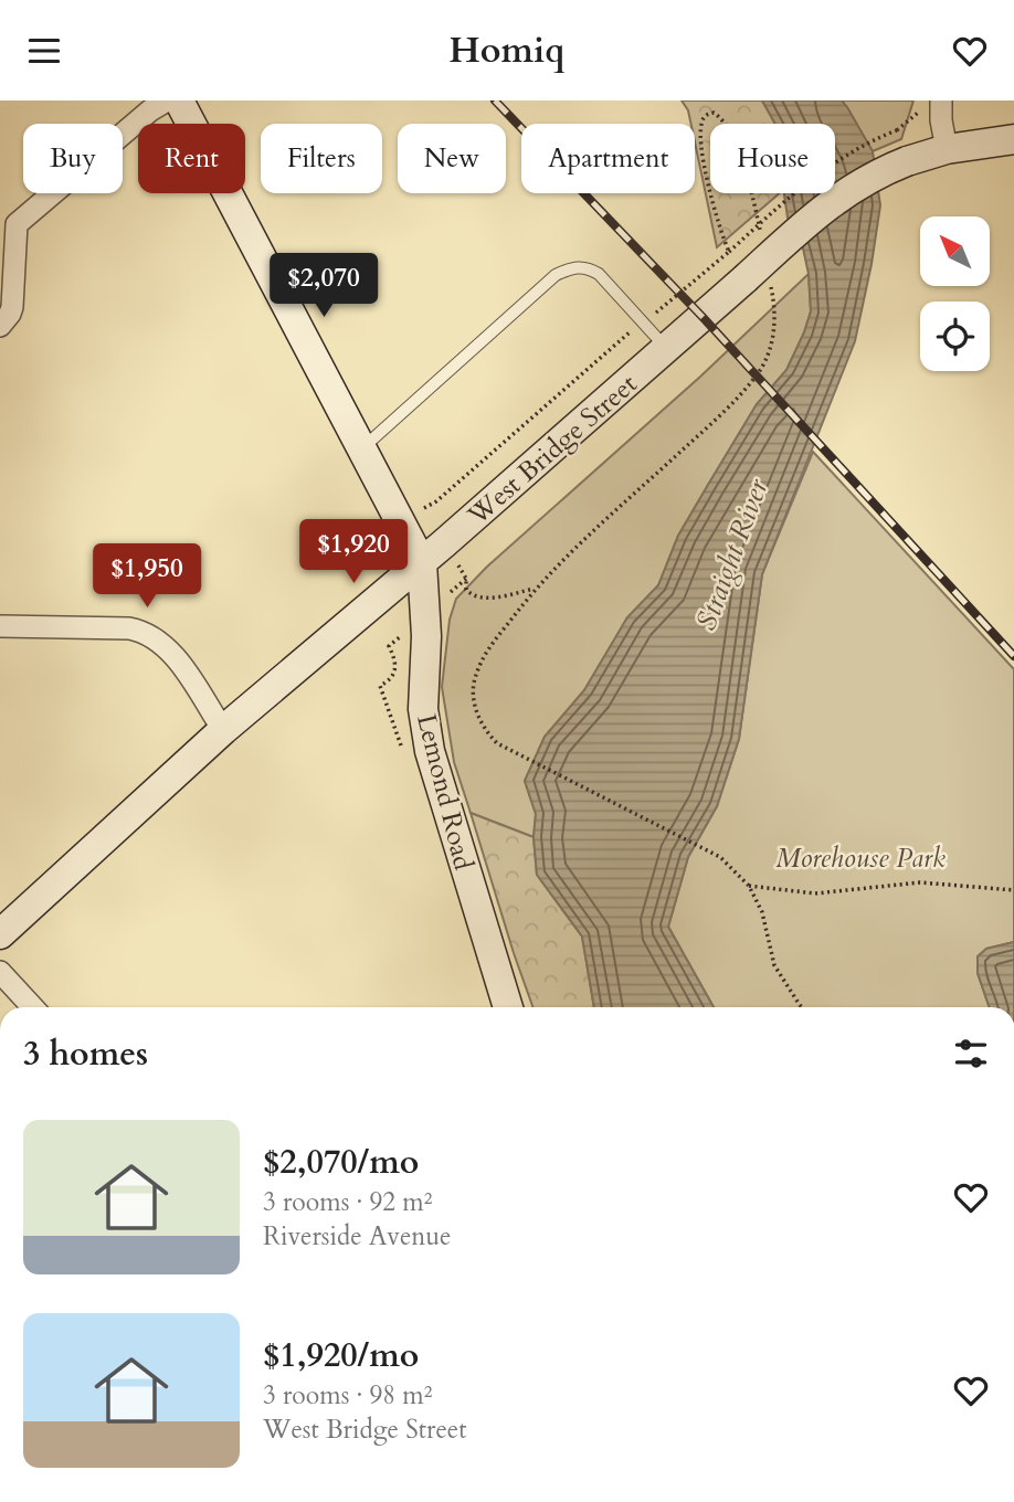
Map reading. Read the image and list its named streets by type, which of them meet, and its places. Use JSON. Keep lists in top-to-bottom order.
{
  "streets": {
    "main road": ["West Bridge Street", "Lemond Road"]
  },
  "crossings": [
    ["West Bridge Street", "Lemond Road"]
  ],
  "water": ["Straight River"],
  "parks": ["Morehouse Park"],
  "north": "top left",
  "page": {
    "header": "Homiq",
    "chip": [
      "Buy",
      "Rent",
      "Filters",
      "New",
      "Apartment",
      "House"
    ],
    "price": ["$2,070", "$1,920", "$1,950"],
    "heading": "3 homes",
    "list": [
      {
        "name": "$2,070/mo",
        "note": "3 rooms · 92 m² · Riverside Avenue"
      },
      {
        "name": "$1,920/mo",
        "note": "3 rooms · 98 m² · West Bridge Street"
      }
    ]
  }
}
